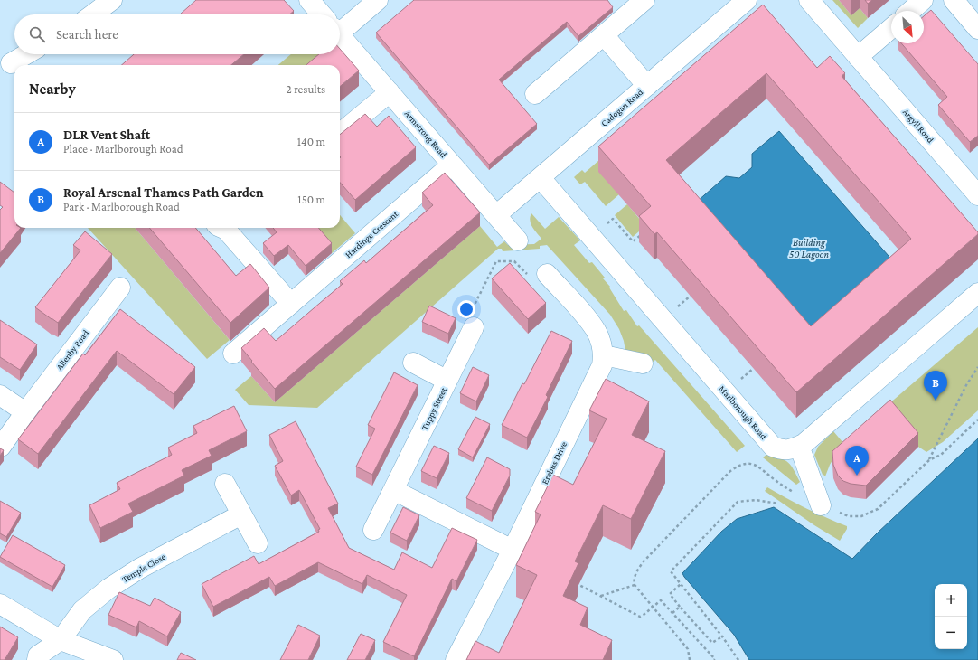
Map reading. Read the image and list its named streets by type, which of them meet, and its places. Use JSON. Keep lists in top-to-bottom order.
{
  "streets": {
    "street": [
      "Cadogan Road",
      "Argyll Road",
      "Armstrong Road",
      "Hardinge Crescent",
      "Allenby Road",
      "Tuppy Street",
      "Marlborough Road",
      "Erebus Drive",
      "Temple Close"
    ]
  },
  "crossings": [
    ["Cadogan Road", "Armstrong Road"],
    ["Cadogan Road", "Marlborough Road"],
    ["Armstrong Road", "Hardinge Crescent"]
  ],
  "water": ["Building 50 Lagoon"],
  "north": "bottom right",
  "page": {
    "search": "Search here",
    "heading": ["Nearby", "2 results"],
    "list": [
      {
        "mark": "A",
        "name": "DLR Vent Shaft",
        "note": "Place · Marlborough Road",
        "value": "140 m"
      },
      {
        "mark": "B",
        "name": "Royal Arsenal Thames Path Garden",
        "note": "Park · Marlborough Road",
        "value": "150 m"
      }
    ],
    "pins": ["B", "A"],
    "map_buttons": ["+", "−"]
  }
}
